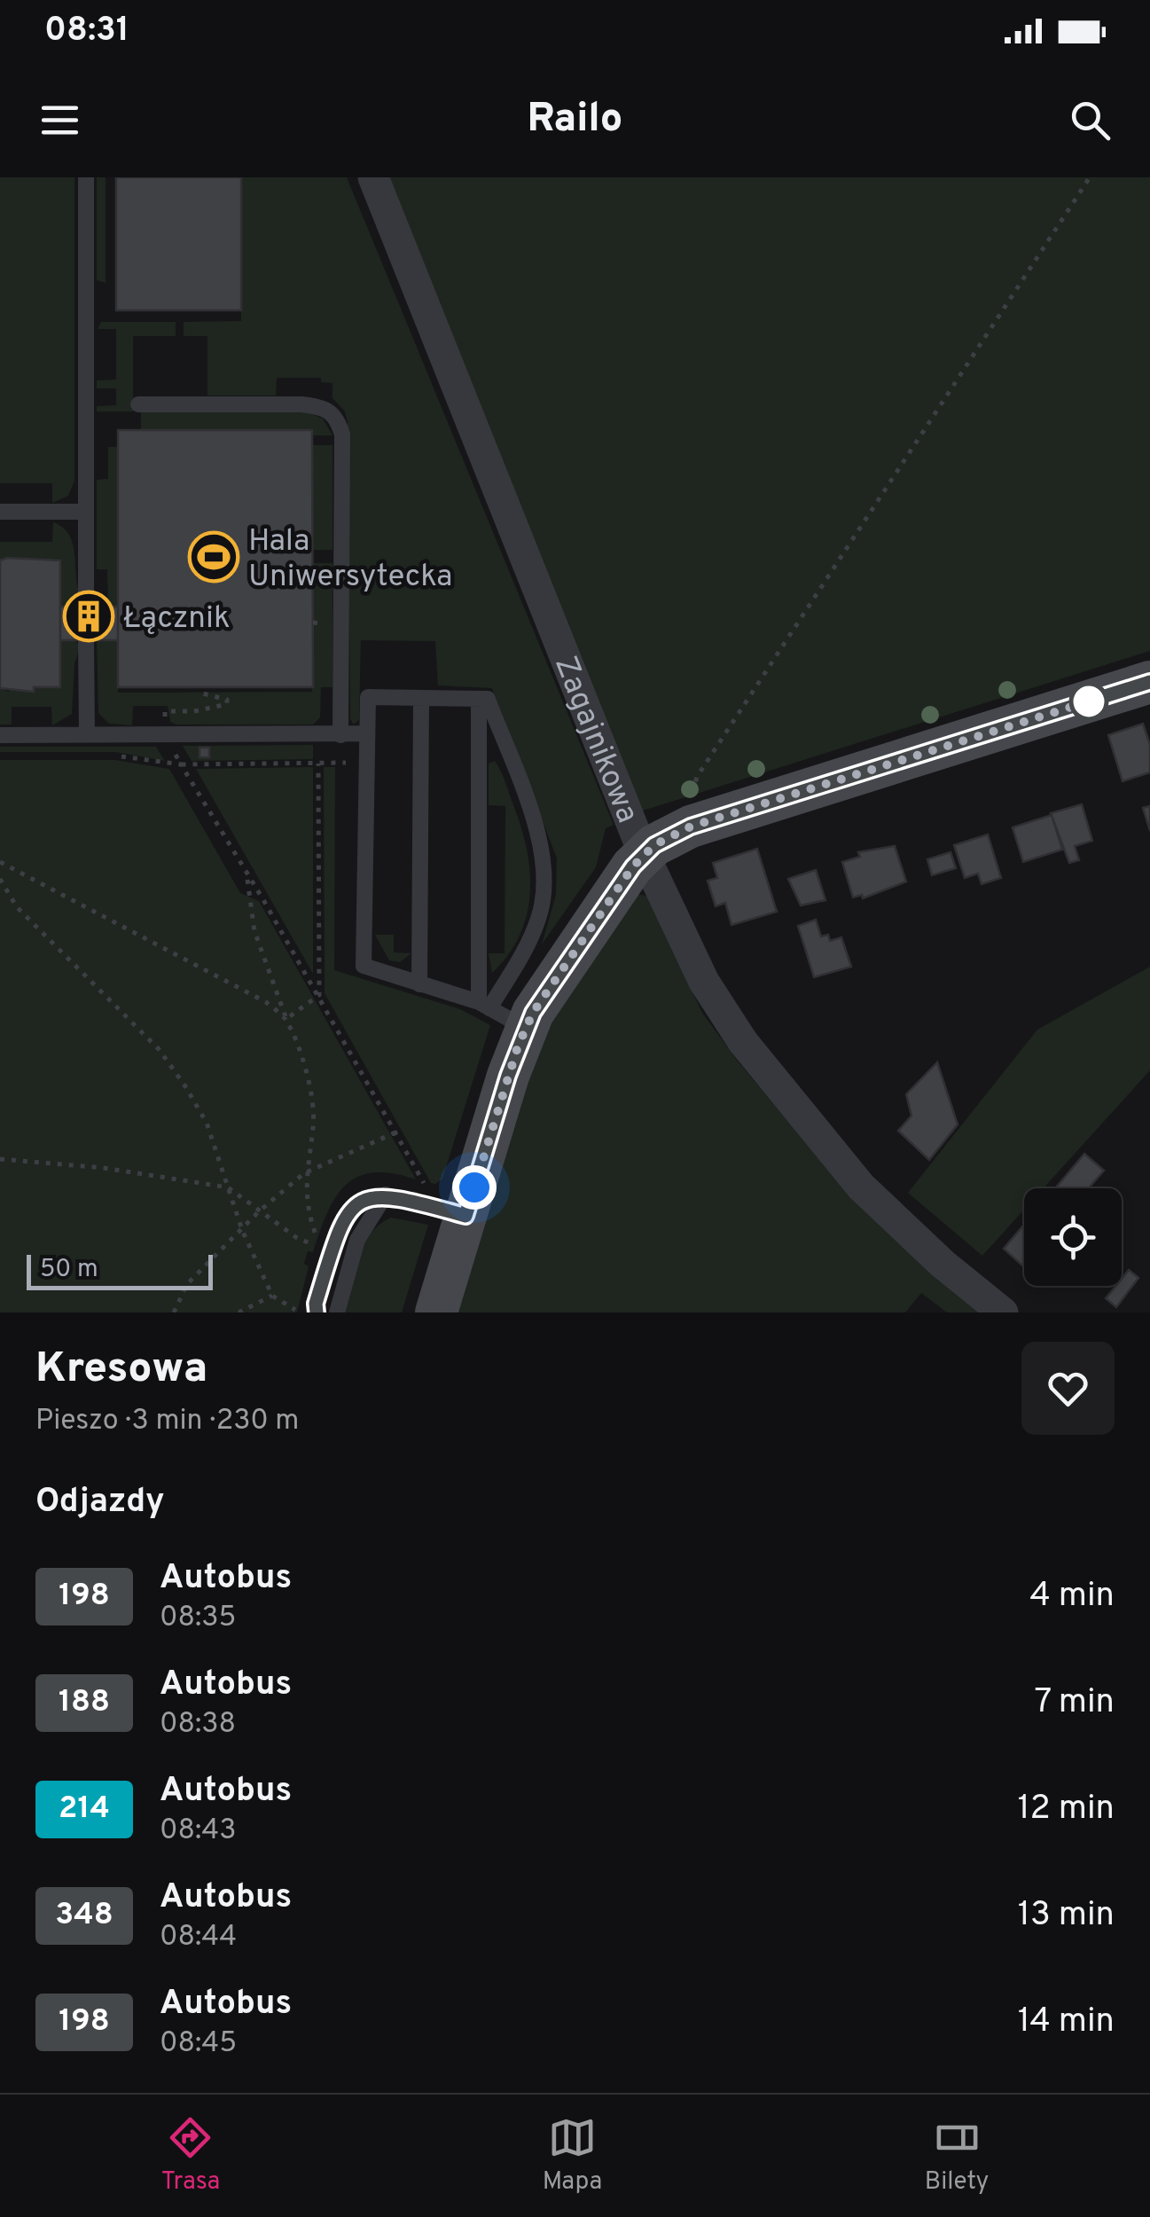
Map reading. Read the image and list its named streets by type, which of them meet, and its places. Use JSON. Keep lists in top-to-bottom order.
{
  "streets": {
    "street": ["Zagajnikowa"]
  },
  "places": {
    "sports": ["Hala Uniwersytecka"],
    "building": ["Łącznik"]
  },
  "lines": ["bus line 198"],
  "scale_bar": "50 m",
  "page": {
    "status": "08:31",
    "header": "Railo",
    "scale": "50 m",
    "heading": [
      ["Kresowa", "Pieszo · 3 min · 230 m"],
      "Odjazdy"
    ],
    "list": [
      {
        "mark": "198",
        "name": "Autobus",
        "note": "08:35",
        "value": "4 min"
      },
      {
        "mark": "188",
        "name": "Autobus",
        "note": "08:38",
        "value": "7 min"
      },
      {
        "mark": "214",
        "name": "Autobus",
        "note": "08:43",
        "value": "12 min"
      },
      {
        "mark": "348",
        "name": "Autobus",
        "note": "08:44",
        "value": "13 min"
      },
      {
        "mark": "198",
        "name": "Autobus",
        "note": "08:45",
        "value": "14 min"
      }
    ],
    "tabs": ["Trasa", "Mapa", "Bilety"]
  }
}
